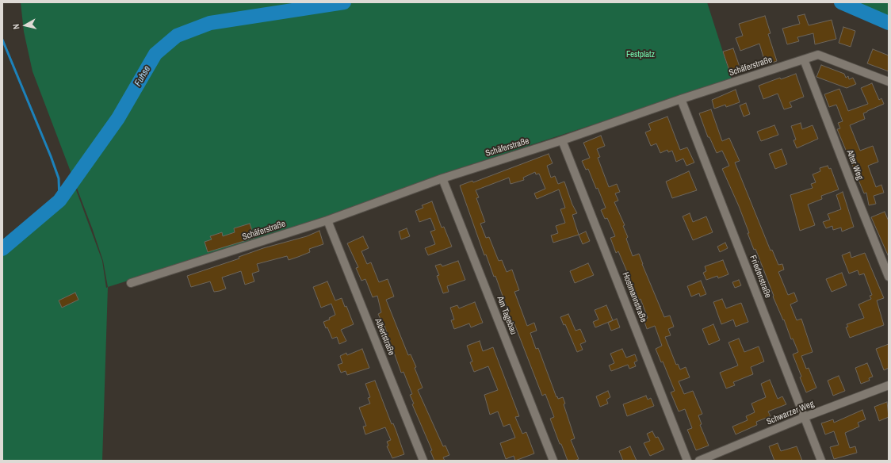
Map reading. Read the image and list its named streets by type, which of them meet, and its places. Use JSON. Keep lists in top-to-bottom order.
{
  "streets": {
    "street": [
      "Schäferstraße",
      "Alter Weg",
      "Friedenstraße",
      "Hostmannstraße",
      "Am Tagebau",
      "Albertstraße",
      "Schwarzer Weg"
    ]
  },
  "crossings": [
    ["Schäferstraße", "Alter Weg"],
    ["Schäferstraße", "Friedenstraße"],
    ["Schäferstraße", "Hostmannstraße"],
    ["Schäferstraße", "Am Tagebau"],
    ["Schäferstraße", "Albertstraße"],
    ["Friedenstraße", "Schwarzer Weg"]
  ],
  "water": ["Fuhse"],
  "parks": ["Festplatz"],
  "north": "left"
}
